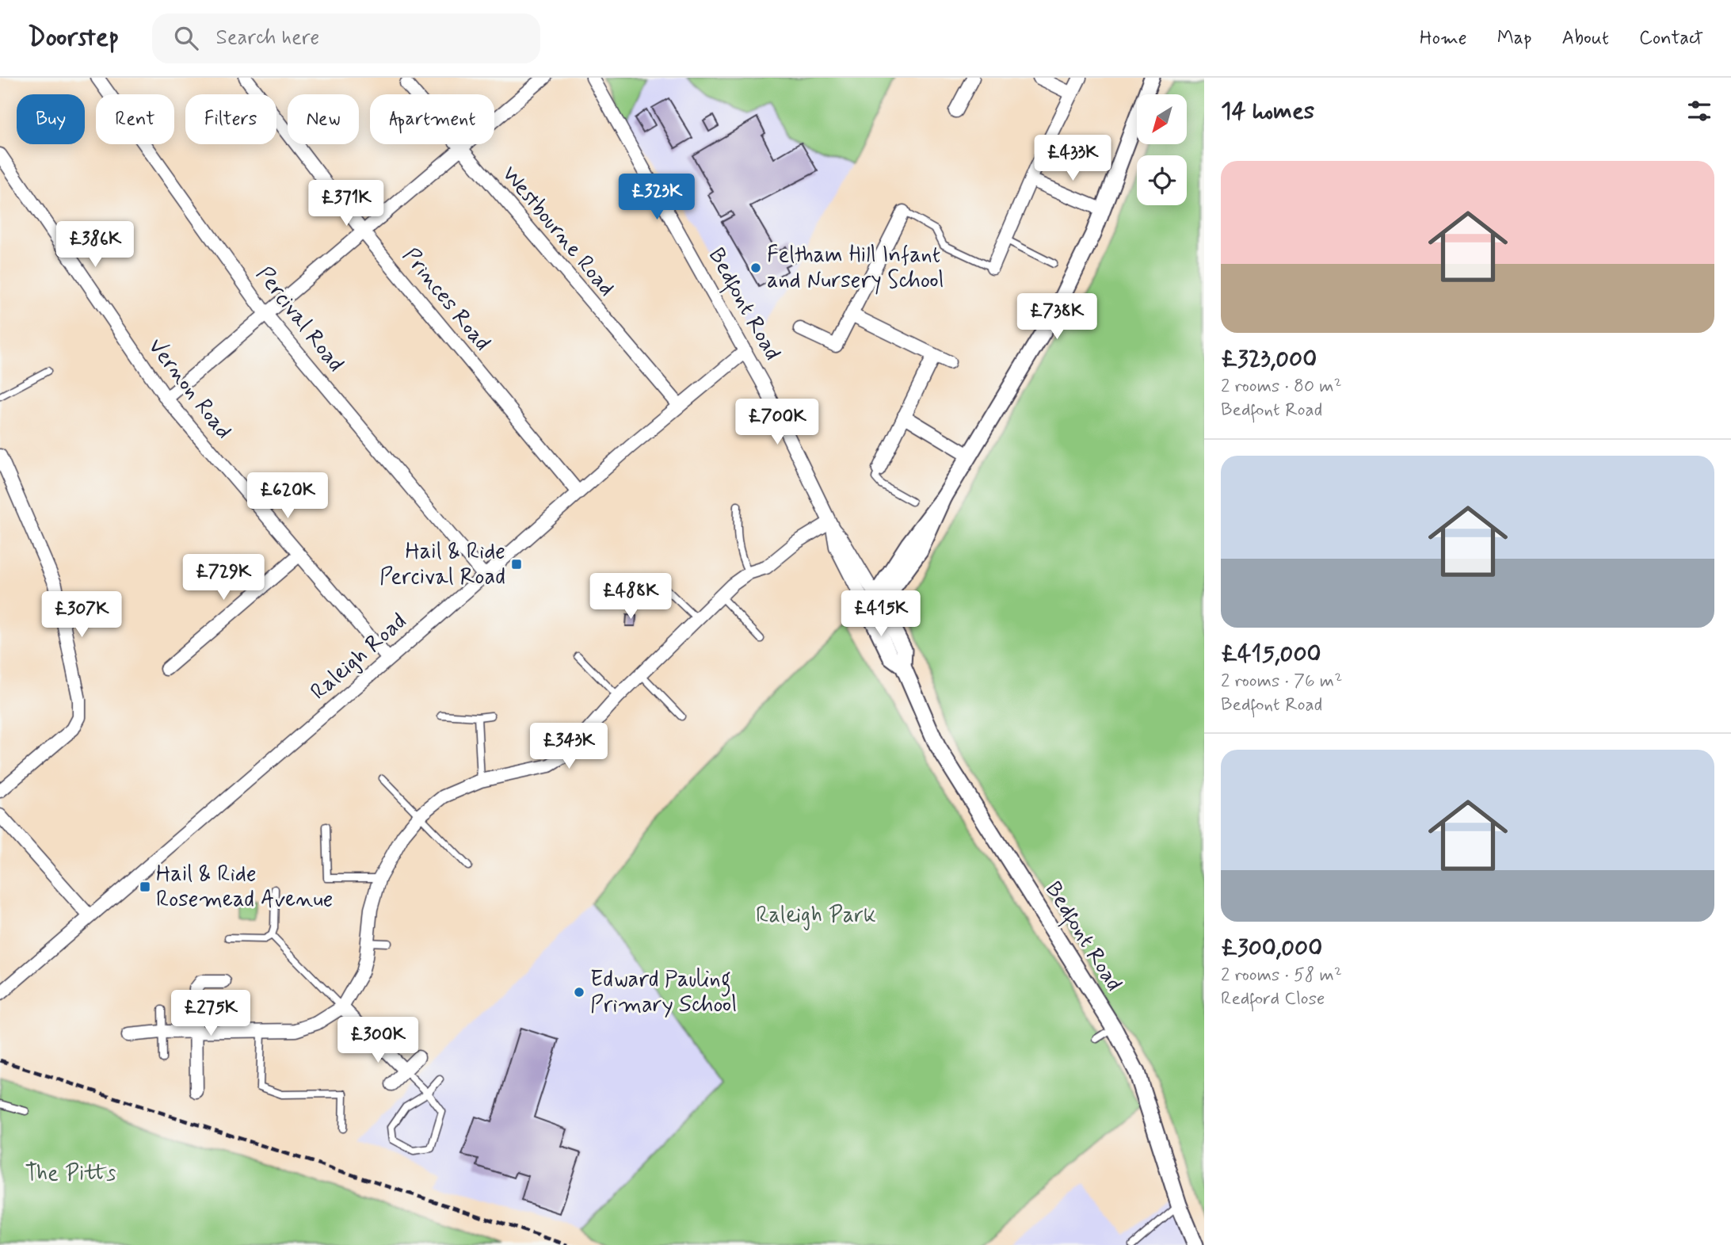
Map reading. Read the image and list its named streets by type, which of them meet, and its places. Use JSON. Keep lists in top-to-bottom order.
{
  "streets": {
    "street": [
      "Westbourne Road",
      "Princes Road",
      "Bedfont Road",
      "Percival Road",
      "Vernon Road",
      "Raleigh Road"
    ]
  },
  "crossings": [
    ["Westbourne Road", "Raleigh Road"],
    ["Princes Road", "Raleigh Road"],
    ["Bedfont Road", "Raleigh Road"],
    ["Percival Road", "Raleigh Road"],
    ["Vernon Road", "Raleigh Road"]
  ],
  "parks": ["Raleigh Park", "The Pitts"],
  "places": {
    "other": ["Feltham Hill Infant and Nursery School", "Edward Pauling Primary School"],
    "transit": ["Hail & Ride Percival Road", "Hail & Ride Rosemead Avenue"]
  },
  "north": "bottom left",
  "page": {
    "header": "Doorstep",
    "search": "Search here",
    "nav": [
      "Home",
      "Map",
      "About",
      "Contact"
    ],
    "heading": "14 homes",
    "chip": [
      "Buy",
      "Rent",
      "Filters",
      "New",
      "Apartment"
    ],
    "price": [
      "£433K",
      "£323K",
      "£371K",
      "£386K",
      "£738K",
      "£700K",
      "£620K",
      "£729K",
      "£488K",
      "£415K",
      "£307K",
      "£343K",
      "£275K",
      "£300K"
    ],
    "list": [
      {
        "name": "£323,000",
        "note": "2 rooms · 80 m² · Bedfont Road"
      },
      {
        "name": "£415,000",
        "note": "2 rooms · 76 m² · Bedfont Road"
      },
      {
        "name": "£300,000",
        "note": "2 rooms · 58 m² · Redford Close"
      }
    ]
  }
}
